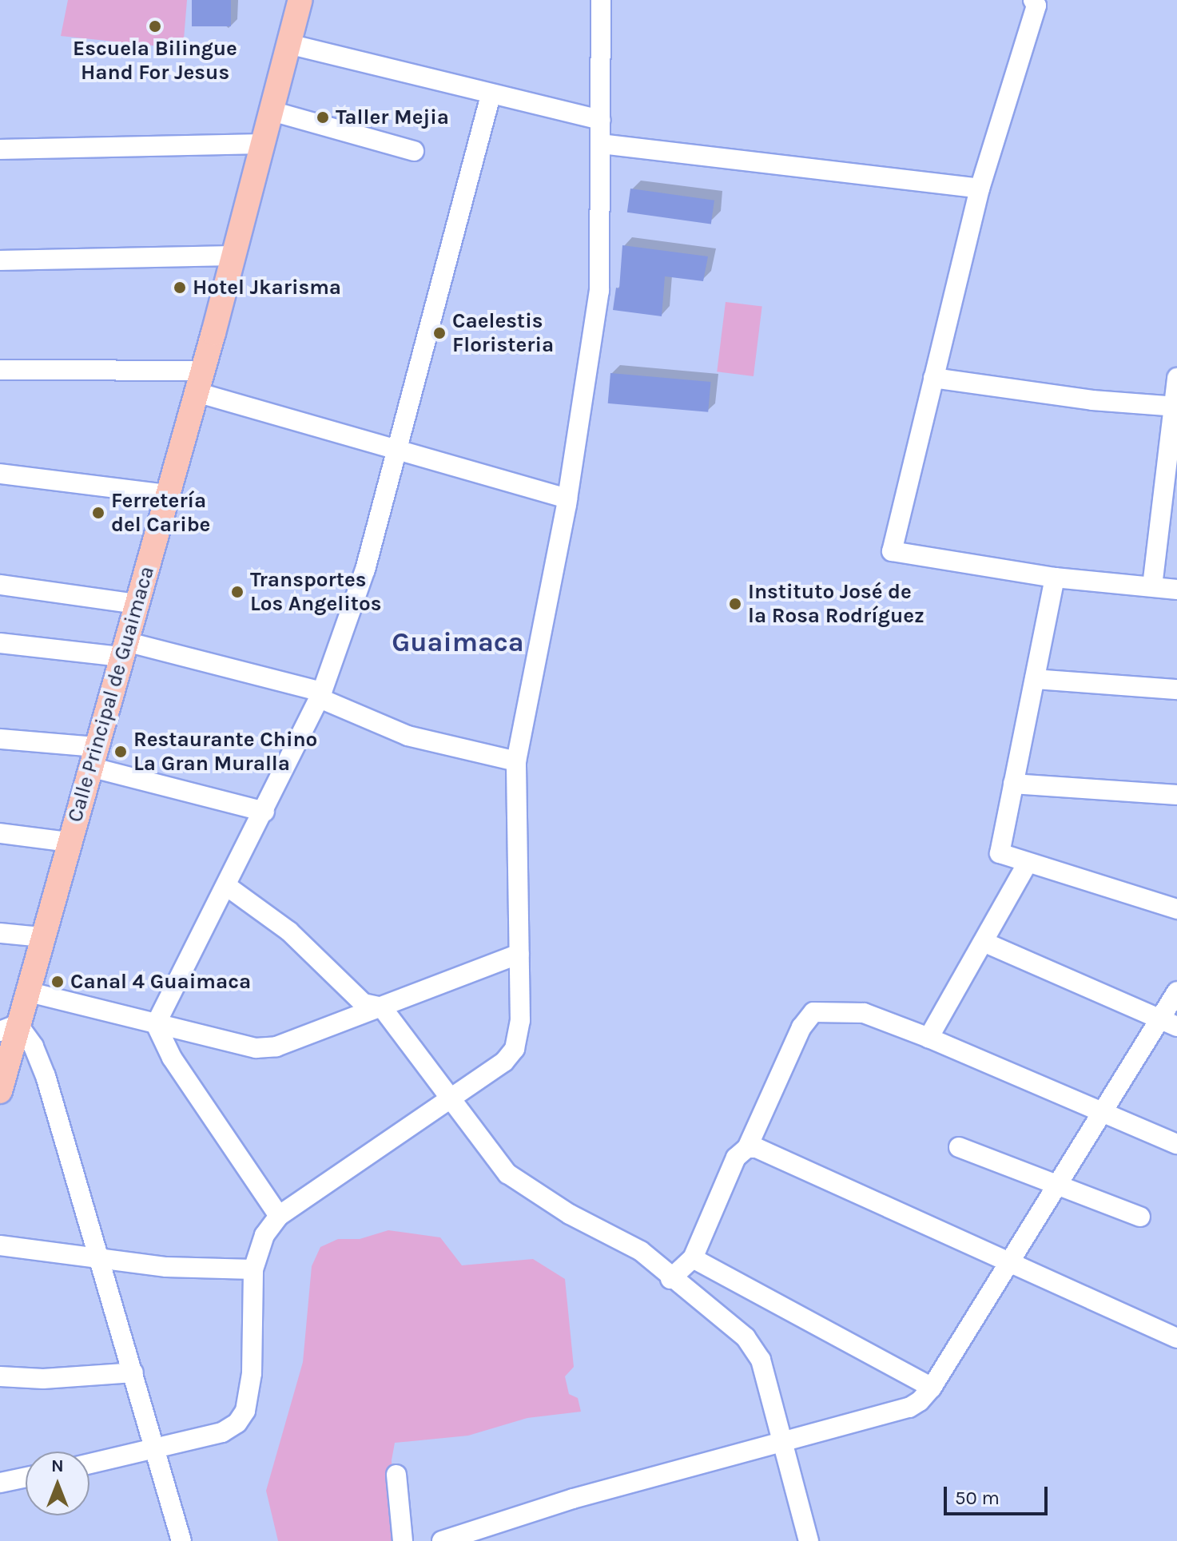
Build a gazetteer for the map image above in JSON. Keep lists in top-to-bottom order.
{
  "streets": {
    "main road": ["Calle Principal de Guaimaca"]
  },
  "districts": ["Guaimaca"],
  "places": [
    "Escuela Bilingue Hand For Jesus",
    "Taller Mejia",
    "Hotel Jkarisma",
    "Caelestis Floristeria",
    "Ferretería del Caribe",
    "Transportes Los Angelitos",
    "Instituto José de la Rosa Rodríguez",
    "Restaurante Chino La Gran Muralla",
    "Canal 4 Guaimaca"
  ],
  "scale_bar": "50 m",
  "north": "top"
}
